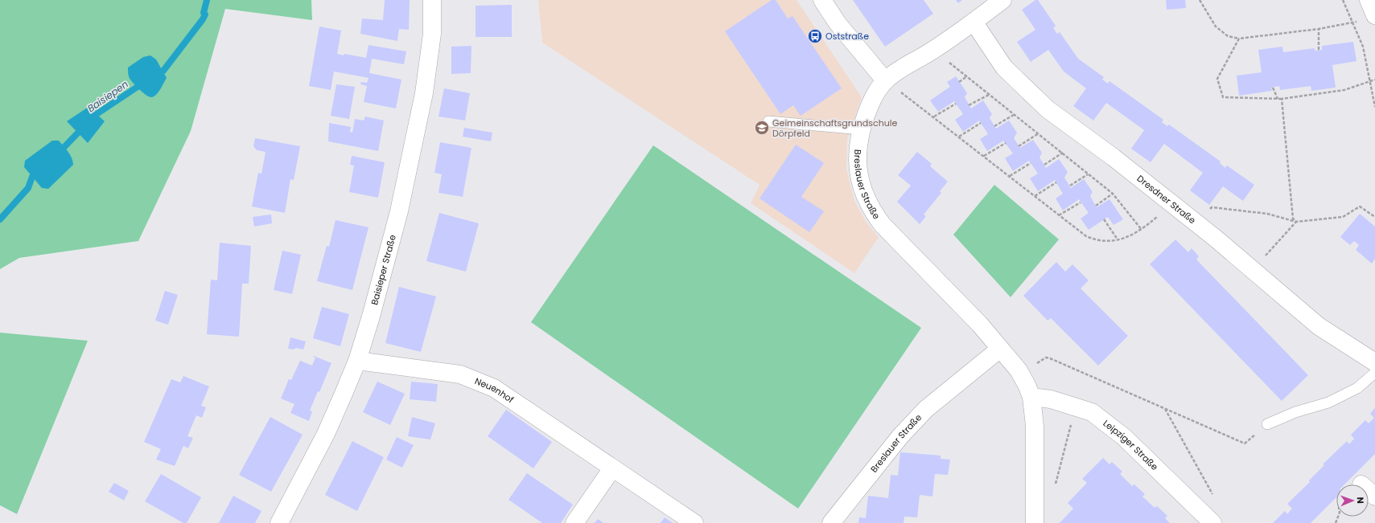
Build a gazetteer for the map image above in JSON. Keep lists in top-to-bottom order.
{
  "streets": {
    "street": [
      "Breslauer Straße",
      "Dresdner Straße",
      "Baisieper Straße",
      "Neuenhof",
      "Leipziger Straße"
    ]
  },
  "crossings": [
    ["Breslauer Straße", "Dresdner Straße"],
    ["Breslauer Straße", "Leipziger Straße"],
    ["Baisieper Straße", "Neuenhof"]
  ],
  "water": ["Baisiepen"],
  "places": {
    "bus stop": ["Oststraße"],
    "school or university": ["Geimeinschaftsgrundschule Dörpfeld"]
  },
  "north": "right"
}
